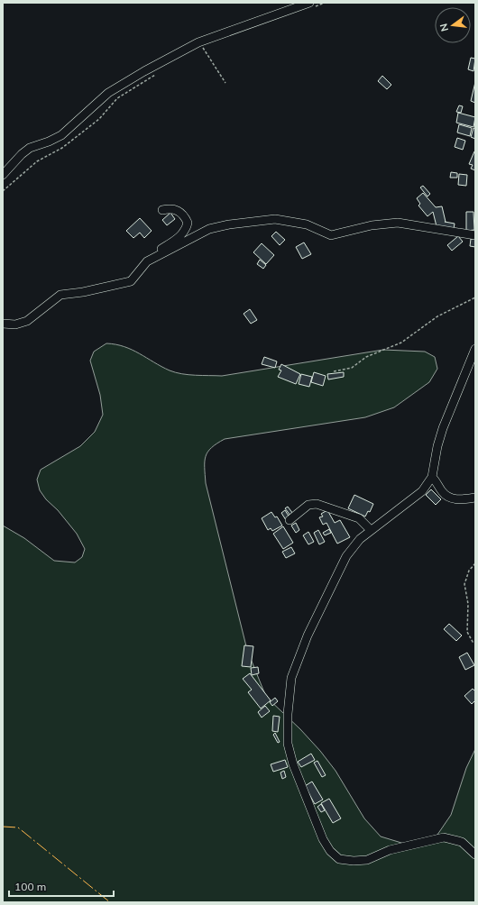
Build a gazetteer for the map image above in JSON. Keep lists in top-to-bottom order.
{
  "scale_bar": "100 m",
  "north": "left"
}
